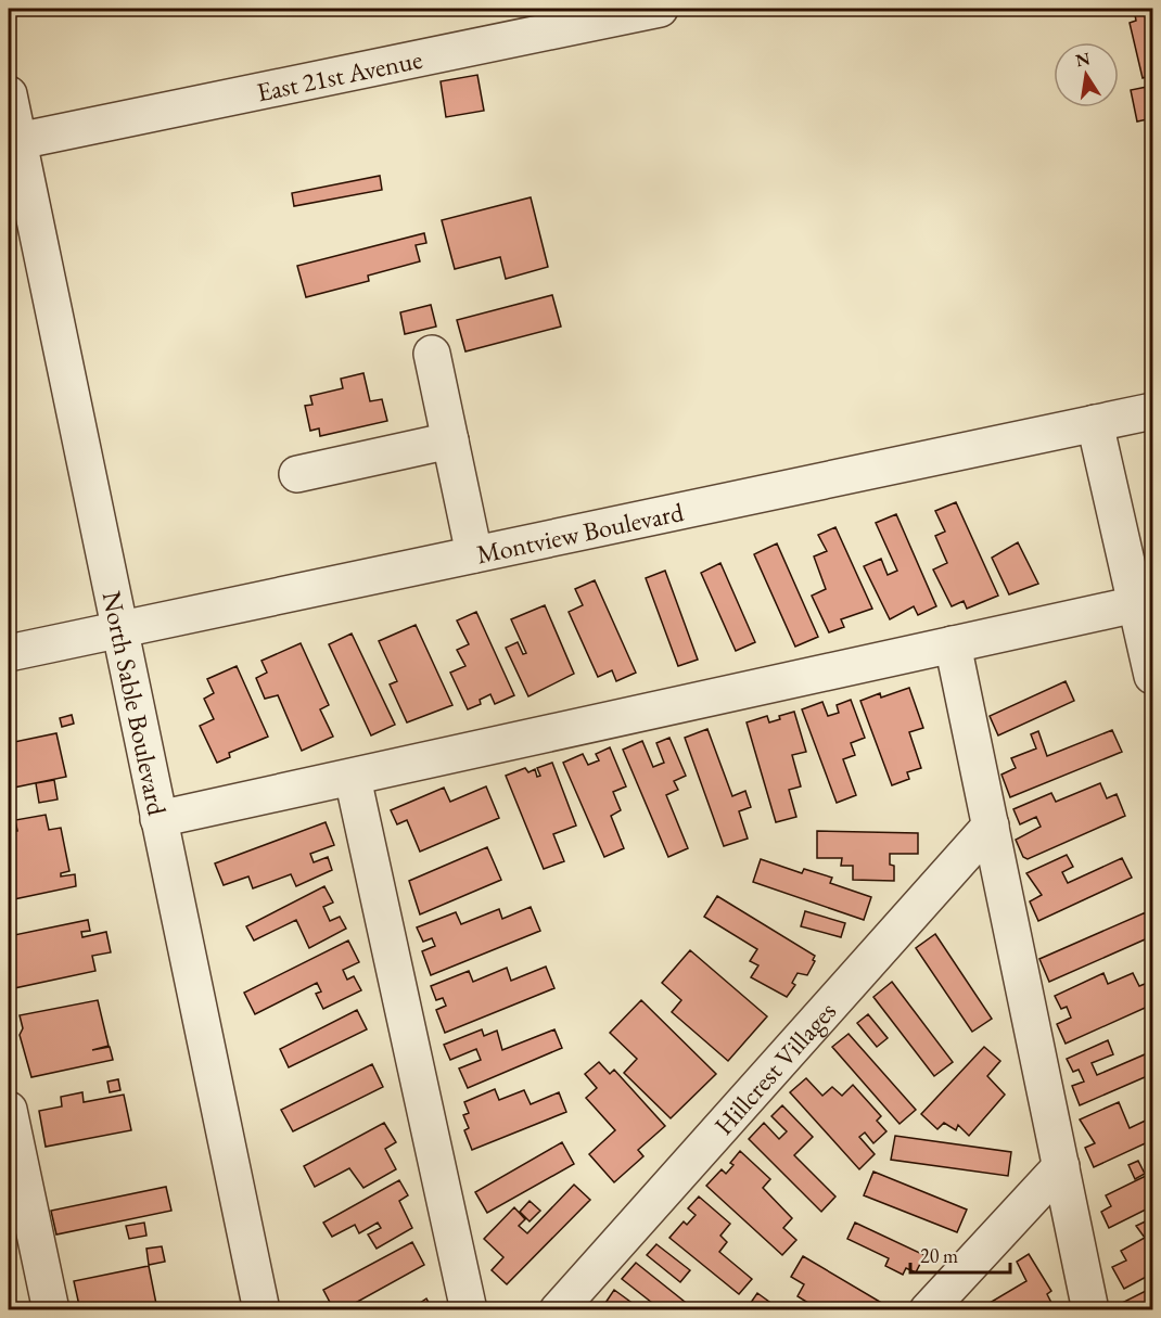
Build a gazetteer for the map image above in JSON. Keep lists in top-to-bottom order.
{
  "streets": {
    "street": [
      "East 21st Avenue",
      "Montview Boulevard",
      "North Sable Boulevard",
      "Hillcrest Villages"
    ]
  },
  "crossings": [
    ["East 21st Avenue", "North Sable Boulevard"],
    ["Montview Boulevard", "North Sable Boulevard"]
  ],
  "scale_bar": "20 m",
  "north": "top"
}
